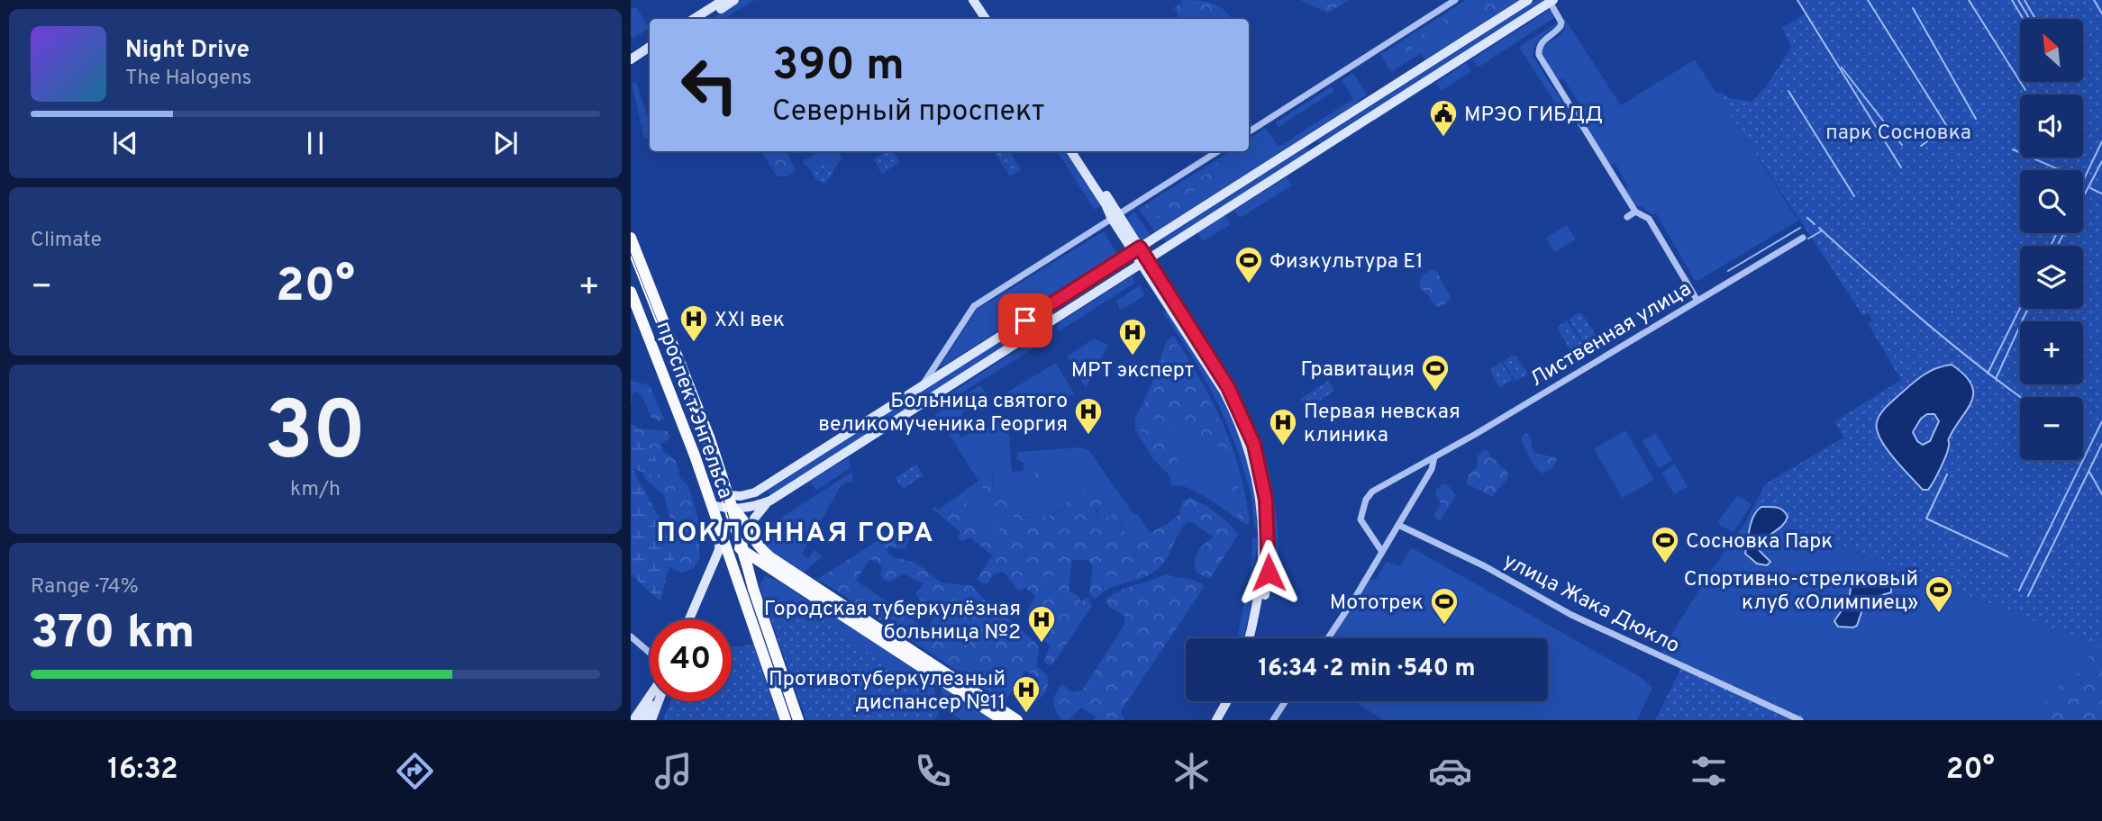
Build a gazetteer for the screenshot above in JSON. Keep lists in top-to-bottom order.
{
  "streets": {
    "main road": ["проспект Энгельса"],
    "street": ["Лиственная улица", "улица Жака Дюкло"]
  },
  "districts": ["ПОКЛОННАЯ ГОРА"],
  "parks": ["парк Сосновка"],
  "places": {
    "public building": ["МРЭО ГИБДД"],
    "sports": [
      "Физкультура Е1",
      "Гравитация",
      "Сосновка Парк",
      "Спортивно-стрелковый клуб «Олимпиец»",
      "Мототрек"
    ],
    "hospital": [
      "XXI век",
      "МРТ эксперт",
      "Больница святого великомученика Георгия",
      "Первая невская клиника",
      "Городская туберкулёзная больница №2",
      "Противотуберкулезный диспансер №11"
    ]
  },
  "north": "top left",
  "page": {
    "map_buttons": ["+", "−"],
    "turn": ["390 m", "Северный проспект"],
    "song": ["Night Drive", "The Halogens"],
    "tile": [
      "Climate",
      ["30", "km/h"],
      ["Range · 74%", "370 km"]
    ],
    "heat": ["−", "20°", "+"],
    "limit": "40",
    "trip": "16:34 · 2 min · 540 m",
    "tabs": ["16:32", "20°"]
  }
}
